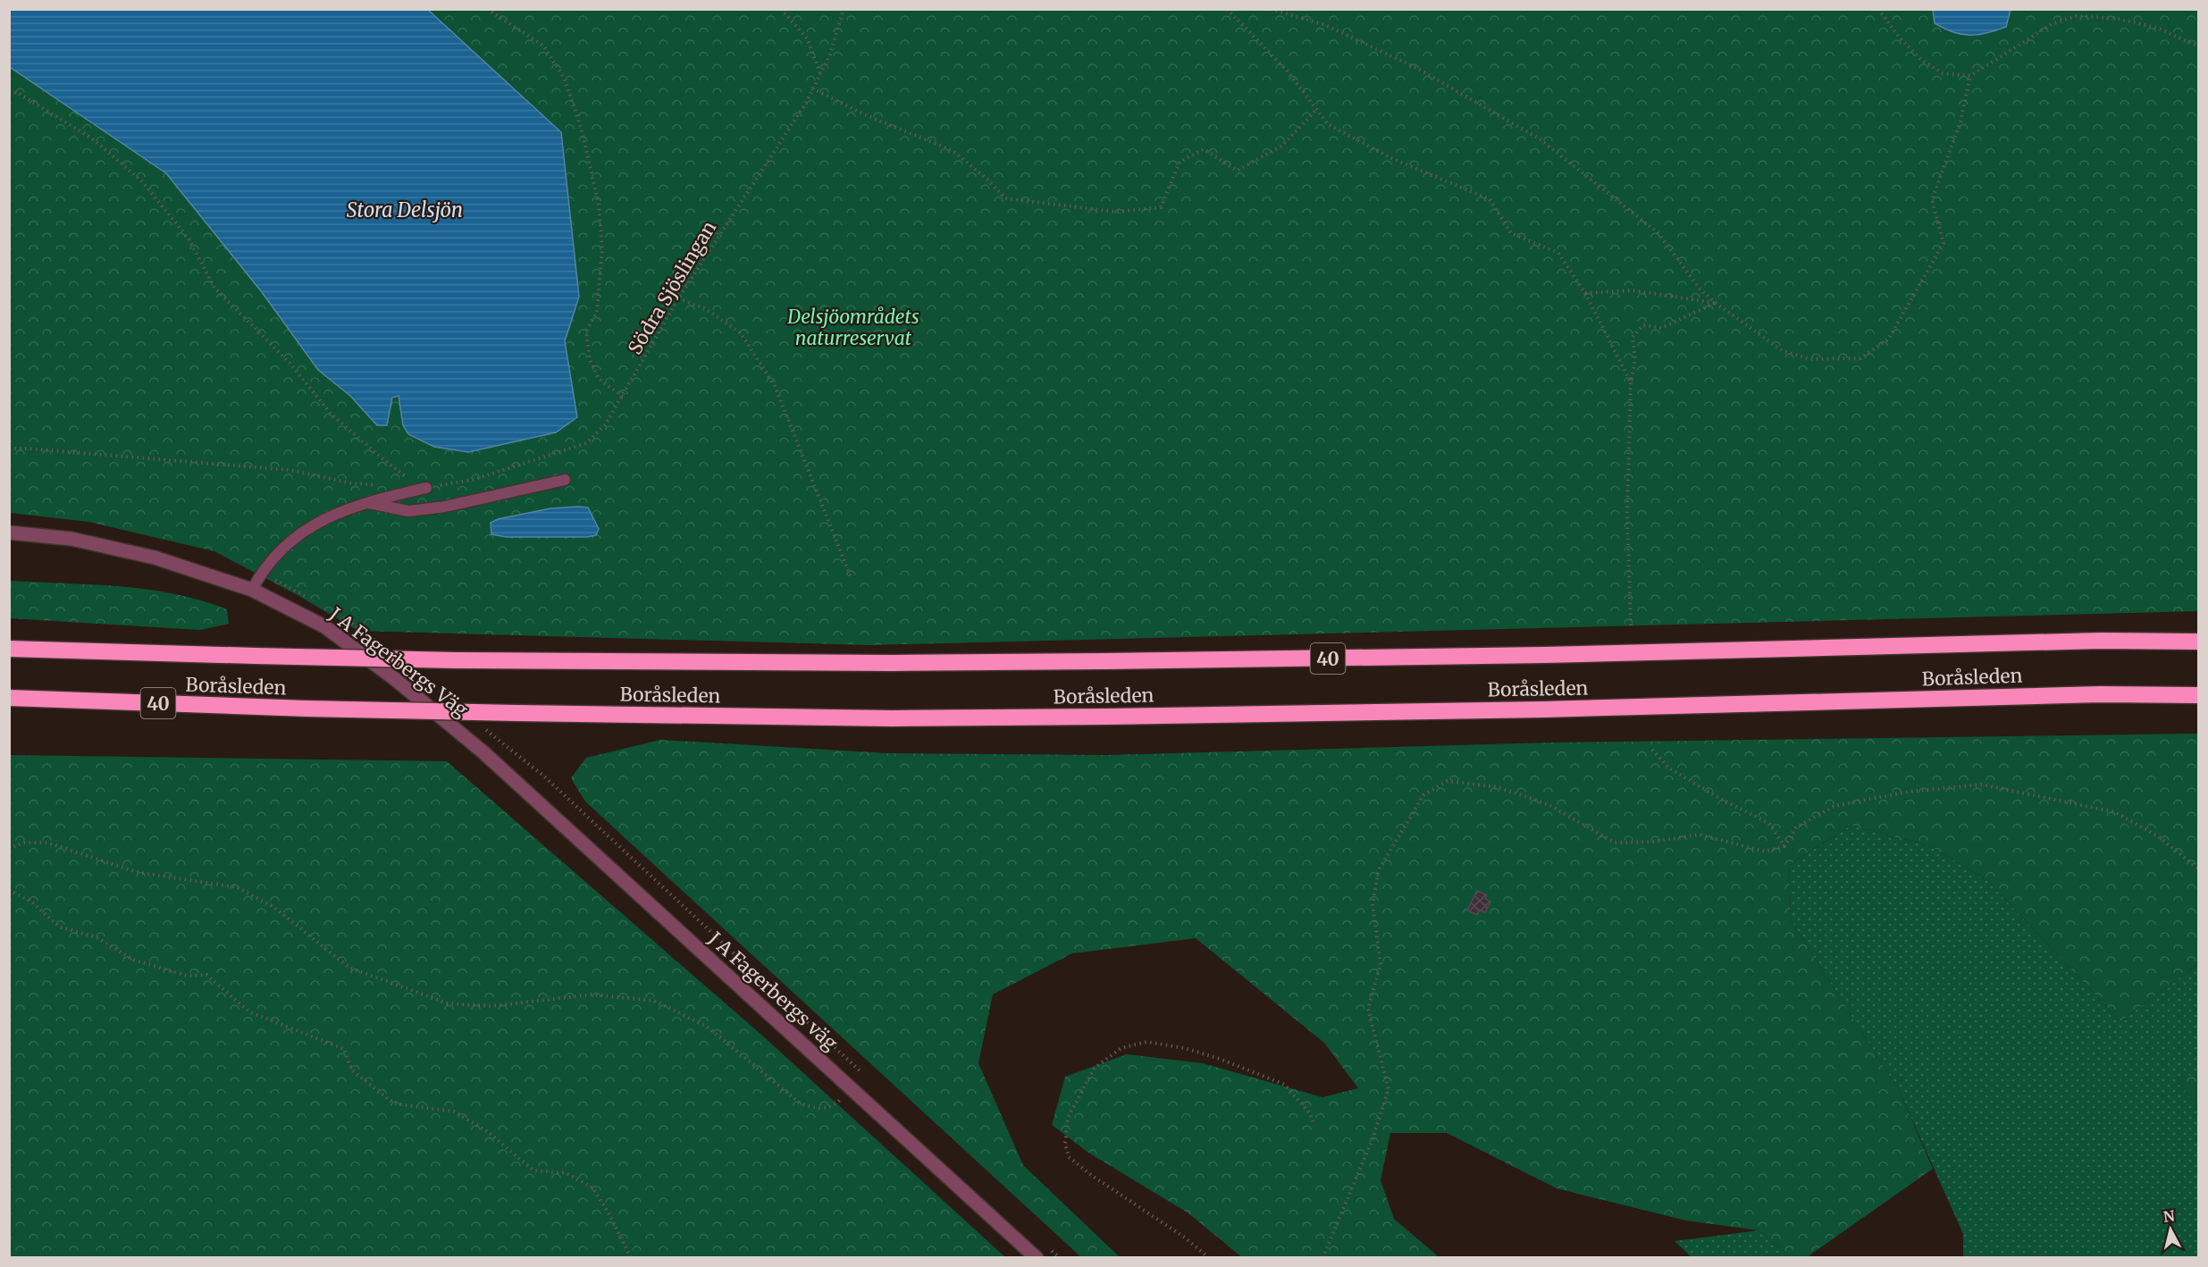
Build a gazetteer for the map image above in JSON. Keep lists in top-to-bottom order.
{
  "streets": {
    "highway": ["40", "Boråsleden"],
    "street": ["J A Fagerbergs Väg", "J A Fagerbergs väg"],
    "path": ["Södra Sjöslingan"]
  },
  "crossings": [
    ["J A Fagerbergs Väg", "J A Fagerbergs väg"]
  ],
  "water": ["Stora Delsjön"],
  "parks": ["Delsjöområdets naturreservat"],
  "north": "top"
}
